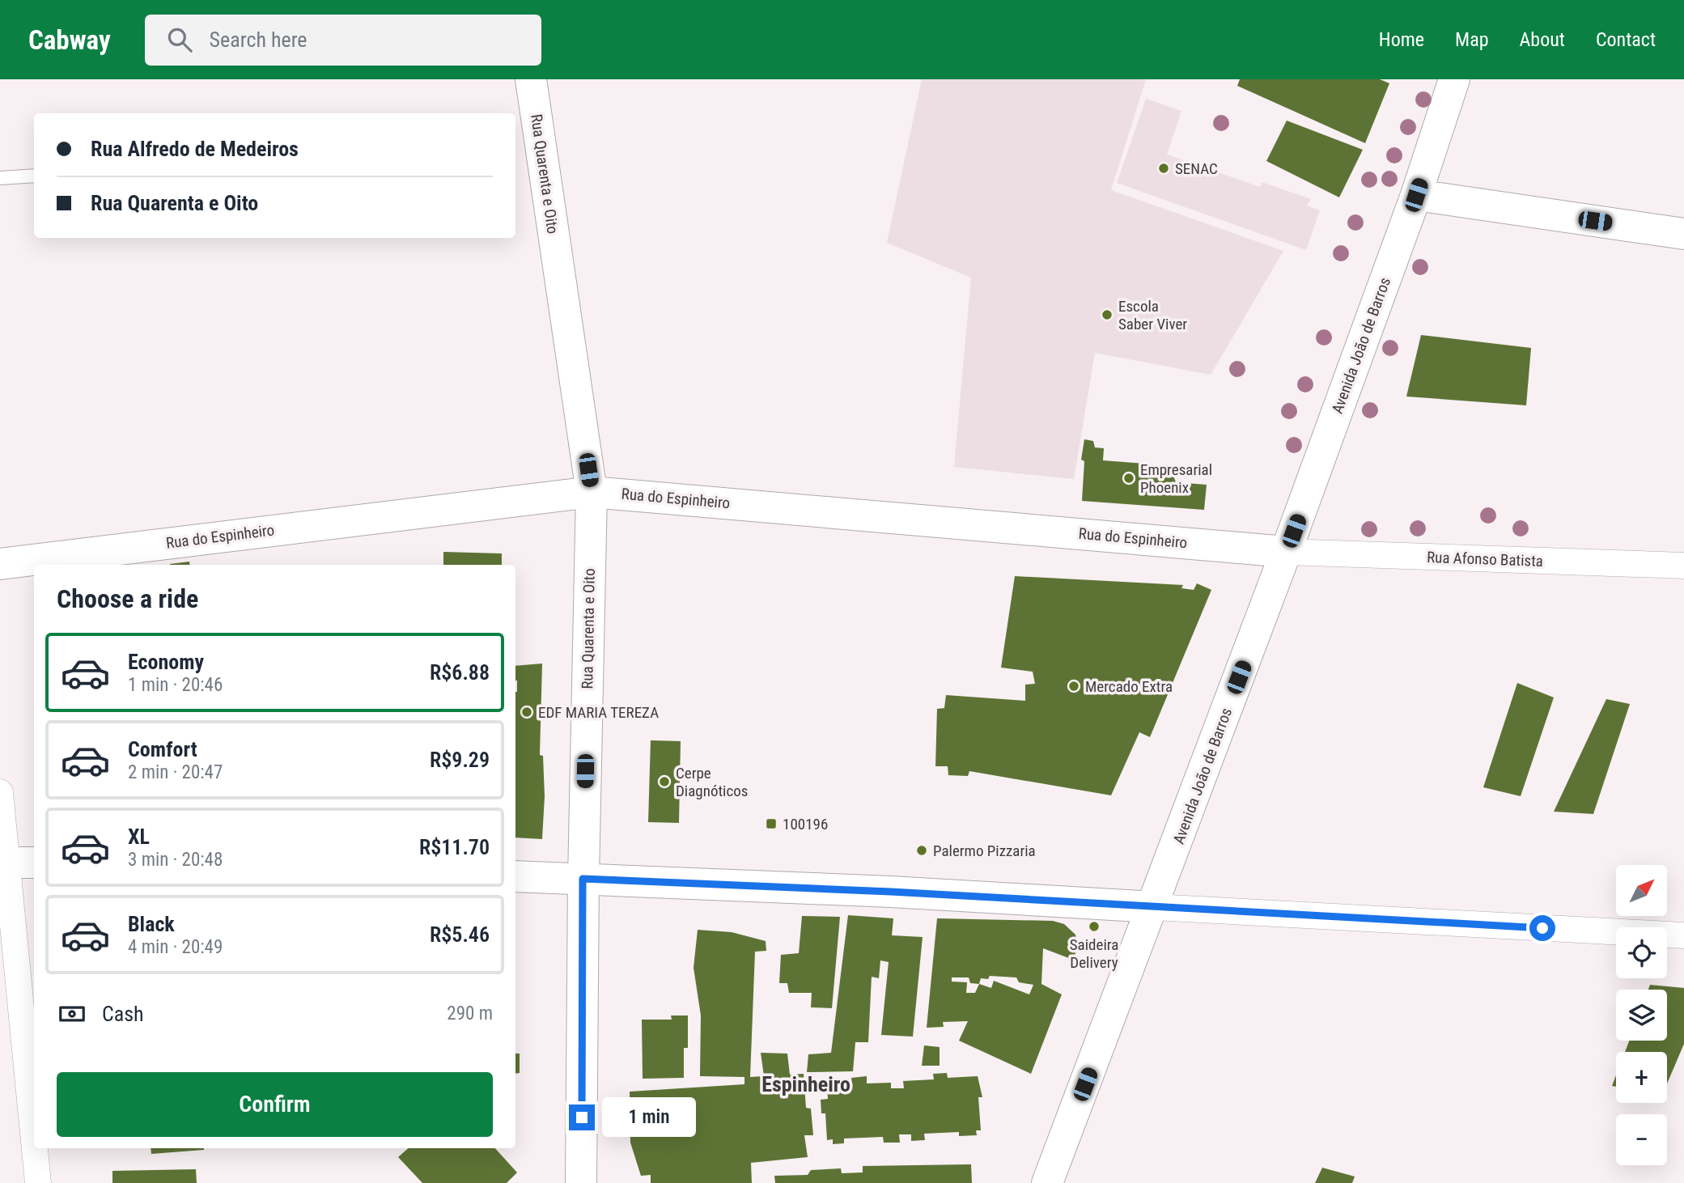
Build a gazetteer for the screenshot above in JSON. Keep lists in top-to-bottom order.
{
  "streets": {
    "main road": ["Rua Quarenta e Oito", "Avenida João de Barros", "Rua do Espinheiro"],
    "street": ["Rua Afonso Batista"]
  },
  "crossings": [
    ["Rua Quarenta e Oito", "Rua do Espinheiro"],
    ["Avenida João de Barros", "Rua do Espinheiro"],
    ["Avenida João de Barros", "Rua Afonso Batista"],
    ["Rua do Espinheiro", "Rua Afonso Batista"]
  ],
  "districts": ["Espinheiro"],
  "places": {
    "other": [
      "SENAC",
      "Escola Saber Viver",
      "Empresarial Phoenix",
      "Mercado Extra",
      "EDF MARIA TEREZA",
      "Cerpe Diagnóticos",
      "Palermo Pizzaria",
      "Saideira Delivery"
    ],
    "transit": ["100196"]
  },
  "north": "top right",
  "page": {
    "header": "Cabway",
    "search": "Search here",
    "nav": [
      "Home",
      "Map",
      "About",
      "Contact"
    ],
    "banner": ["Rua Alfredo de Medeiros", "Rua Quarenta e Oito"],
    "heading": "Choose a ride",
    "list": [
      {
        "name": "Economy",
        "note": "1 min · 20:46",
        "value": "R$6.88"
      },
      {
        "name": "Comfort",
        "note": "2 min · 20:47",
        "value": "R$9.29"
      },
      {
        "name": "XL",
        "note": "3 min · 20:48",
        "value": "R$11.70"
      },
      {
        "name": "Black",
        "note": "4 min · 20:49",
        "value": "R$5.46"
      }
    ],
    "map_buttons": ["+", "−"],
    "pay": ["Cash", "290 m"],
    "buttons": "Confirm",
    "bubble": "1 min"
  }
}
